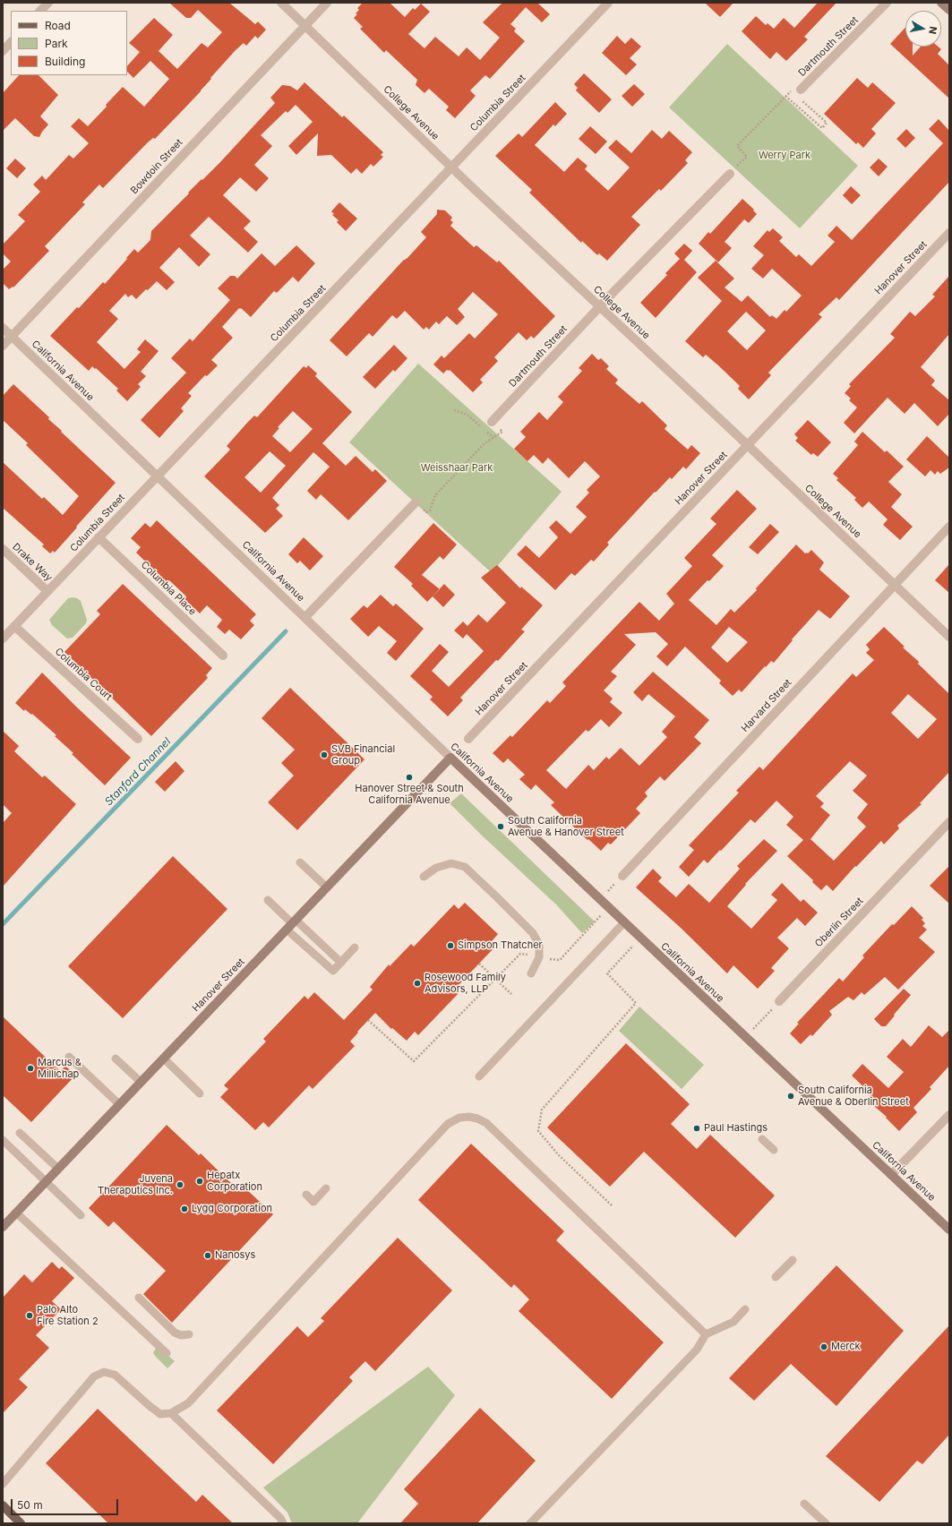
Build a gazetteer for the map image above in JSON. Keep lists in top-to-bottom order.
{
  "streets": {
    "street": [
      "Dartmouth Street",
      "Columbia Street",
      "College Avenue",
      "Bowdoin Street",
      "Hanover Street",
      "California Avenue",
      "Drake Way",
      "Columbia Place",
      "Columbia Court",
      "Harvard Street",
      "Oberlin Street"
    ]
  },
  "crossings": [
    ["Dartmouth Street", "College Avenue"],
    ["Columbia Street", "College Avenue"],
    ["Columbia Street", "California Avenue"],
    ["Columbia Street", "Drake Way"],
    ["Columbia Street", "Columbia Place"],
    ["Columbia Street", "Columbia Court"],
    ["College Avenue", "Bowdoin Street"],
    ["College Avenue", "Hanover Street"],
    ["College Avenue", "Harvard Street"],
    ["Bowdoin Street", "California Avenue"],
    ["Hanover Street", "California Avenue"]
  ],
  "water": ["Stanford Channel"],
  "parks": ["Werry Park", "Weisshaar Park"],
  "places": [
    "SVB Financial Group",
    "Hanover Street & South California Avenue",
    "South California Avenue & Hanover Street",
    "Simpson Thatcher",
    "Rosewood Family Advisors, LLP",
    "Marcus & Millichap",
    "South California Avenue & Oberlin Street",
    "Paul Hastings",
    "Hepatx Corporation",
    "Juvena Theraputics Inc.",
    "Lygg Corporation",
    "Nanosys",
    "Palo Alto Fire Station 2",
    "Merck"
  ],
  "legend": ["Road", "Park", "Building"],
  "scale_bar": "50 m",
  "north": "right"
}
